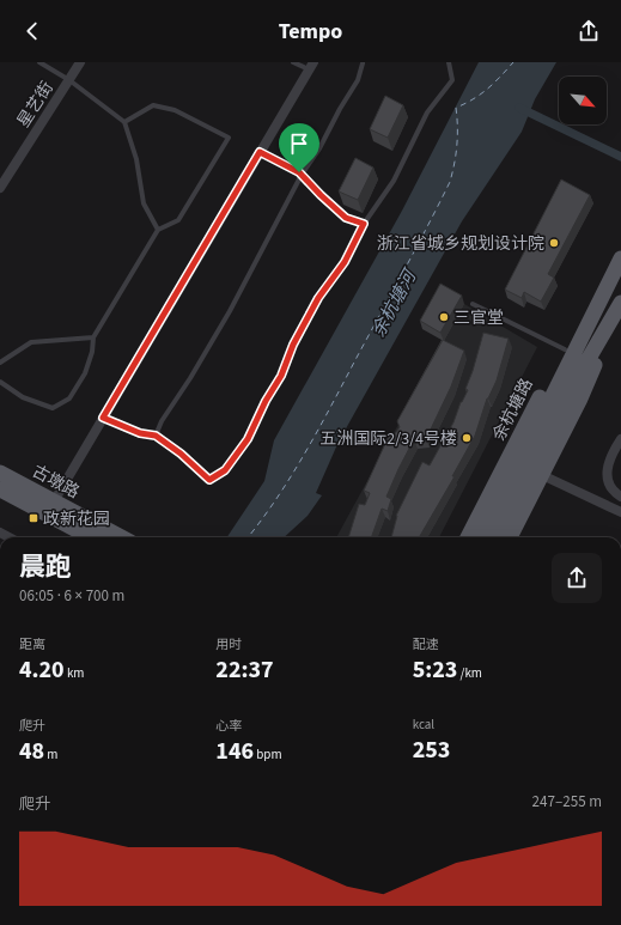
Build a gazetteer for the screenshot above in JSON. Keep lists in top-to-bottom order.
{
  "streets": {
    "main road": ["余杭塘路", "古墩路"],
    "street": ["星艺街"]
  },
  "water": ["余杭塘河"],
  "places": {
    "other": ["浙江省城乡规划设计院", "三官堂", "五洲国际2/3/4号楼"],
    "transit": ["政新花园"]
  },
  "north": "bottom right",
  "page": {
    "header": "Tempo",
    "heading": ["晨跑", "06:05 · 6 × 700 m"],
    "stats": [
      ["距离", "4.20 km"],
      ["用时", "22:37"],
      ["配速", "5:23 /km"],
      ["爬升", "48 m"],
      ["心率", "146 bpm"],
      ["kcal", "253"]
    ],
    "chart": ["爬升", "247–255 m"]
  }
}
